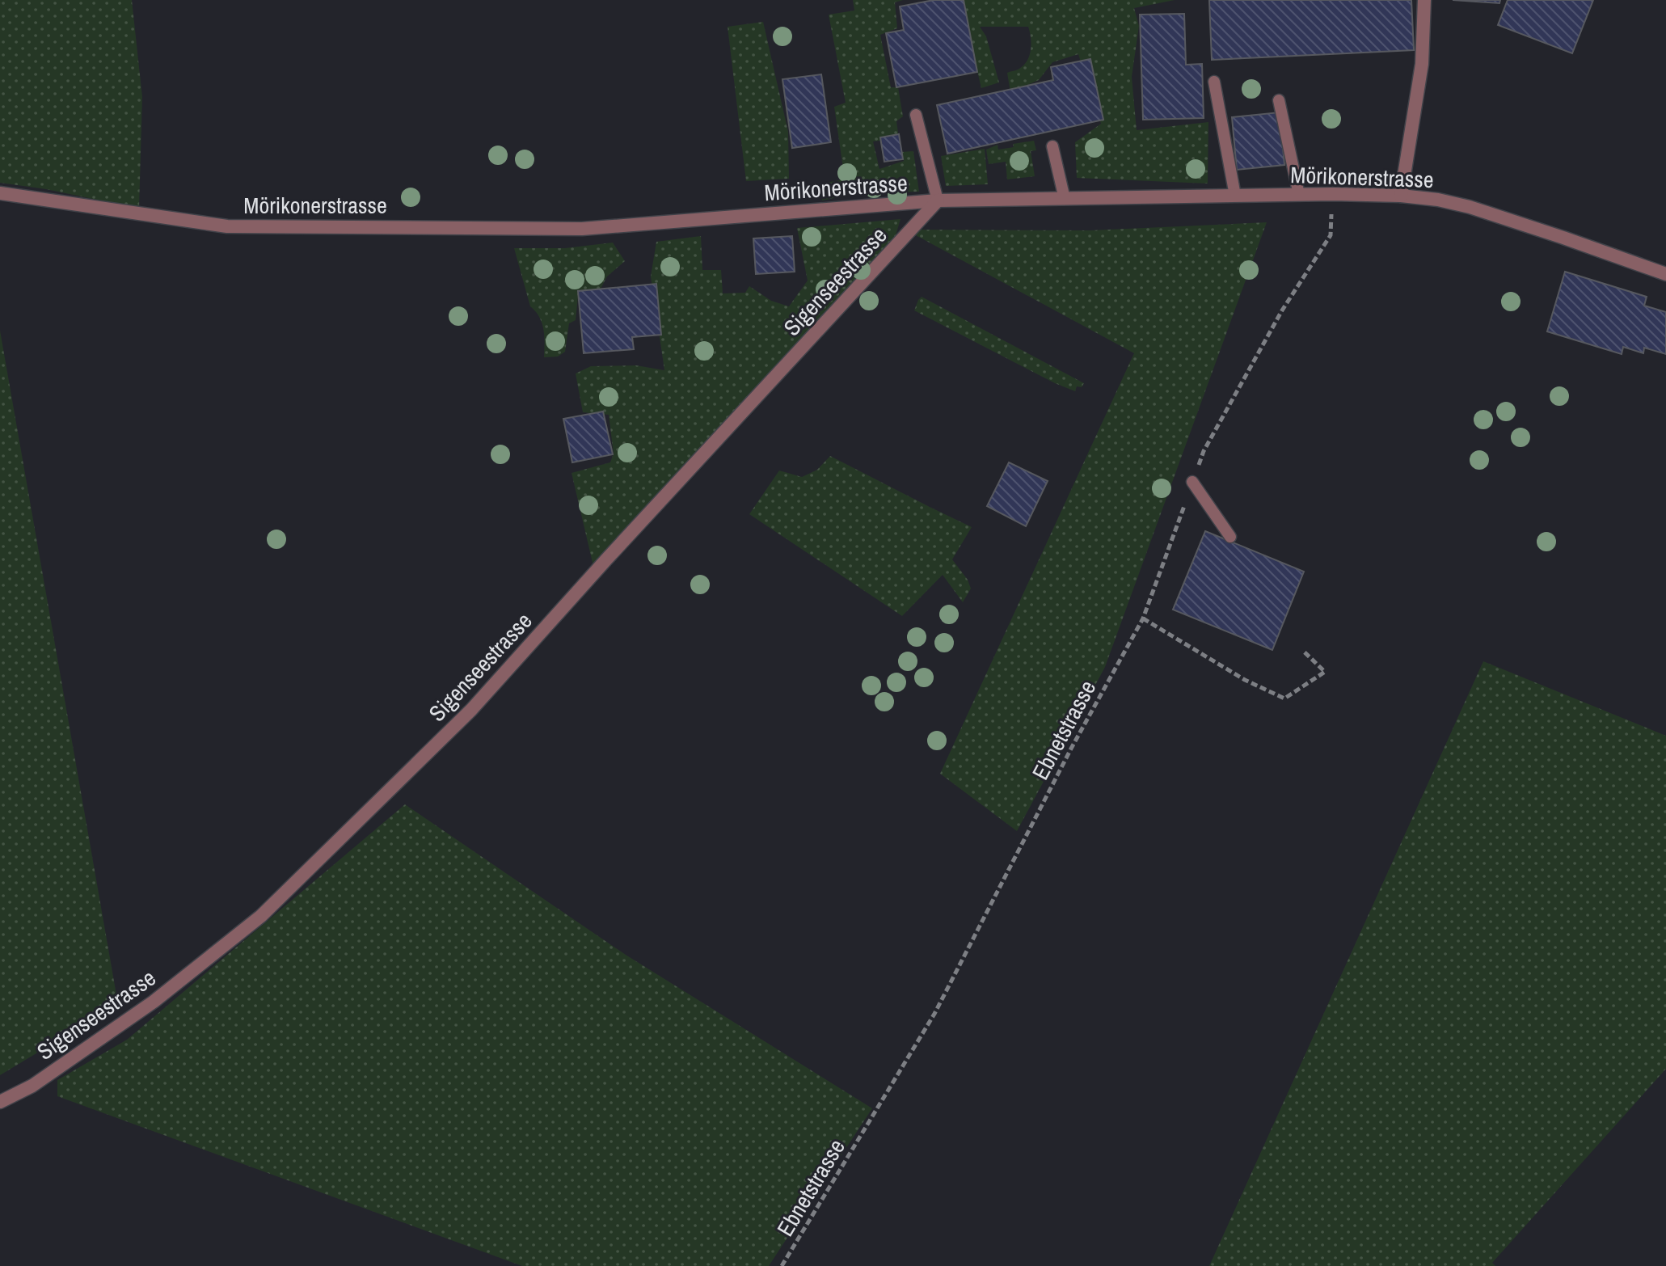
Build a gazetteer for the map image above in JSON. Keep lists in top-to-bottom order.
{
  "streets": {
    "street": ["Mörikonerstrasse", "Sigenseestrasse"],
    "path": ["Ebnetstrasse"]
  },
  "crossings": [
    ["Mörikonerstrasse", "Sigenseestrasse"],
    ["Mörikonerstrasse", "Ebnetstrasse"]
  ]
}
